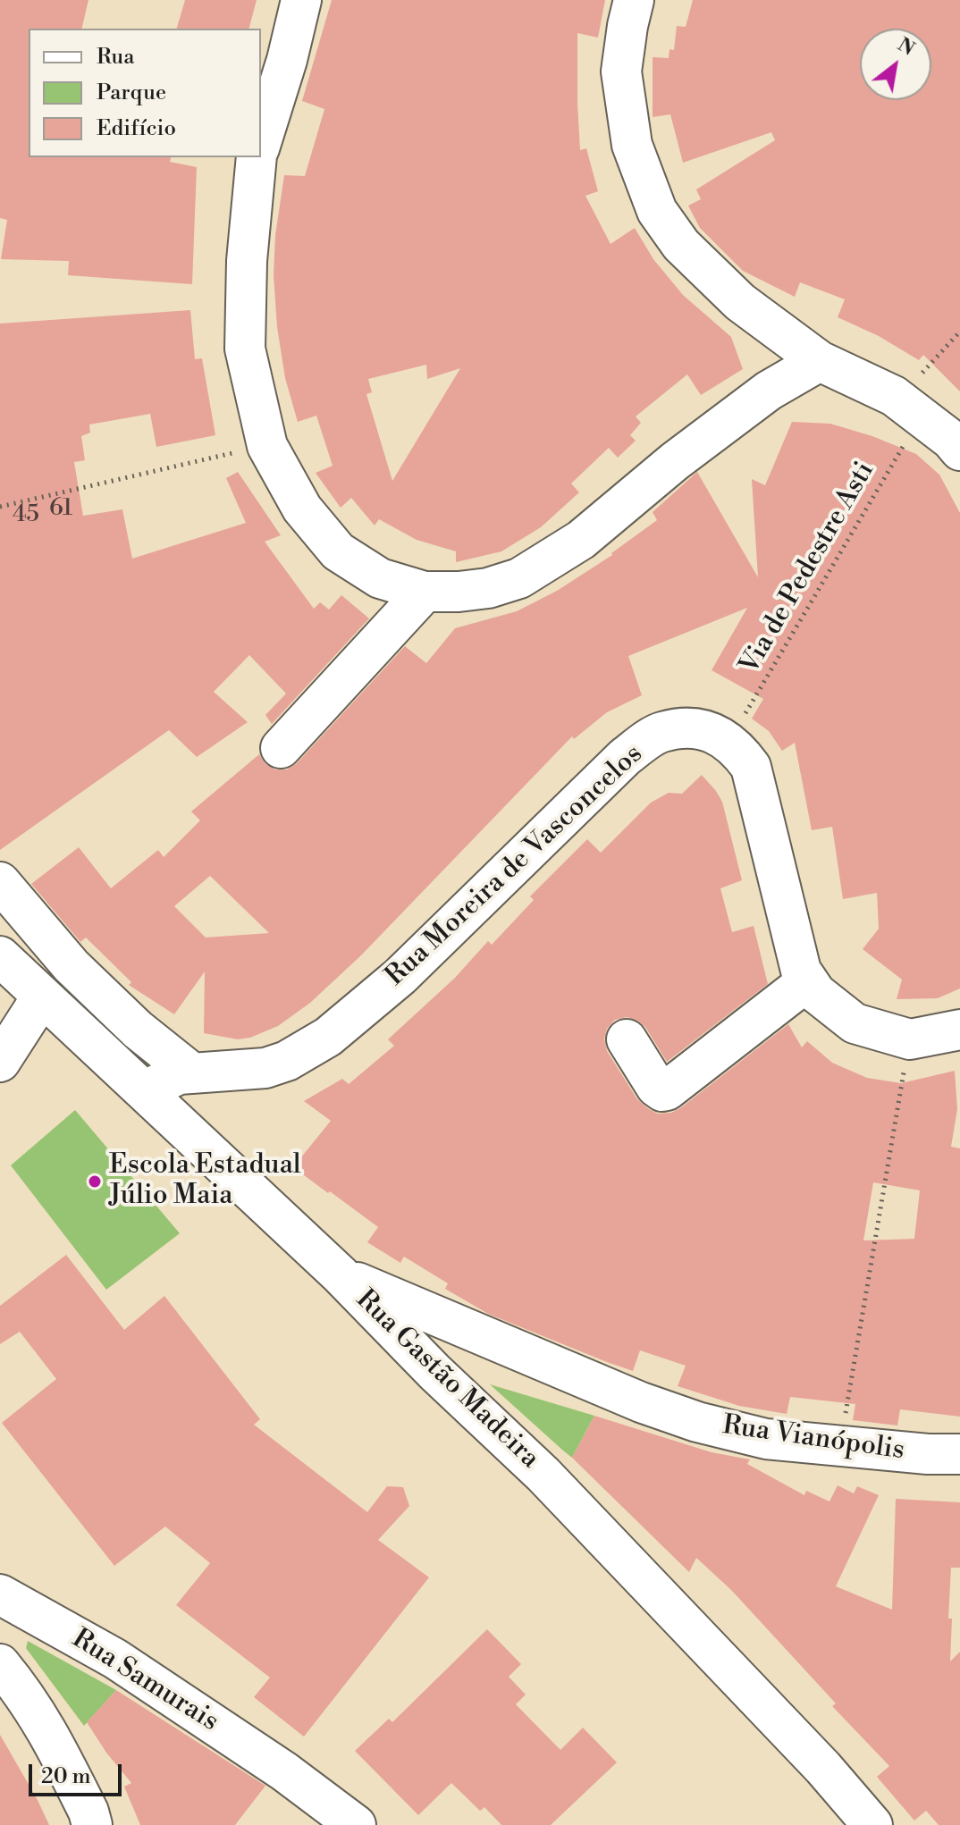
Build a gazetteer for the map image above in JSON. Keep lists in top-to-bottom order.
{
  "streets": {
    "street": [
      "Rua Moreira de Vasconcelos",
      "Rua Gastão Madeira",
      "Rua Vianópolis",
      "Rua Samurais"
    ],
    "path": ["Via de Pedestre Asti"]
  },
  "crossings": [
    ["Via de Pedestre Asti", "Rua Moreira de Vasconcelos"],
    ["Rua Moreira de Vasconcelos", "Rua Gastão Madeira"],
    ["Rua Gastão Madeira", "Rua Vianópolis"]
  ],
  "places": ["Escola Estadual Júlio Maia"],
  "house_numbers": ["61", "45"],
  "legend": ["Rua", "Parque", "Edifício"],
  "scale_bar": "20 m",
  "north": "top right"
}
